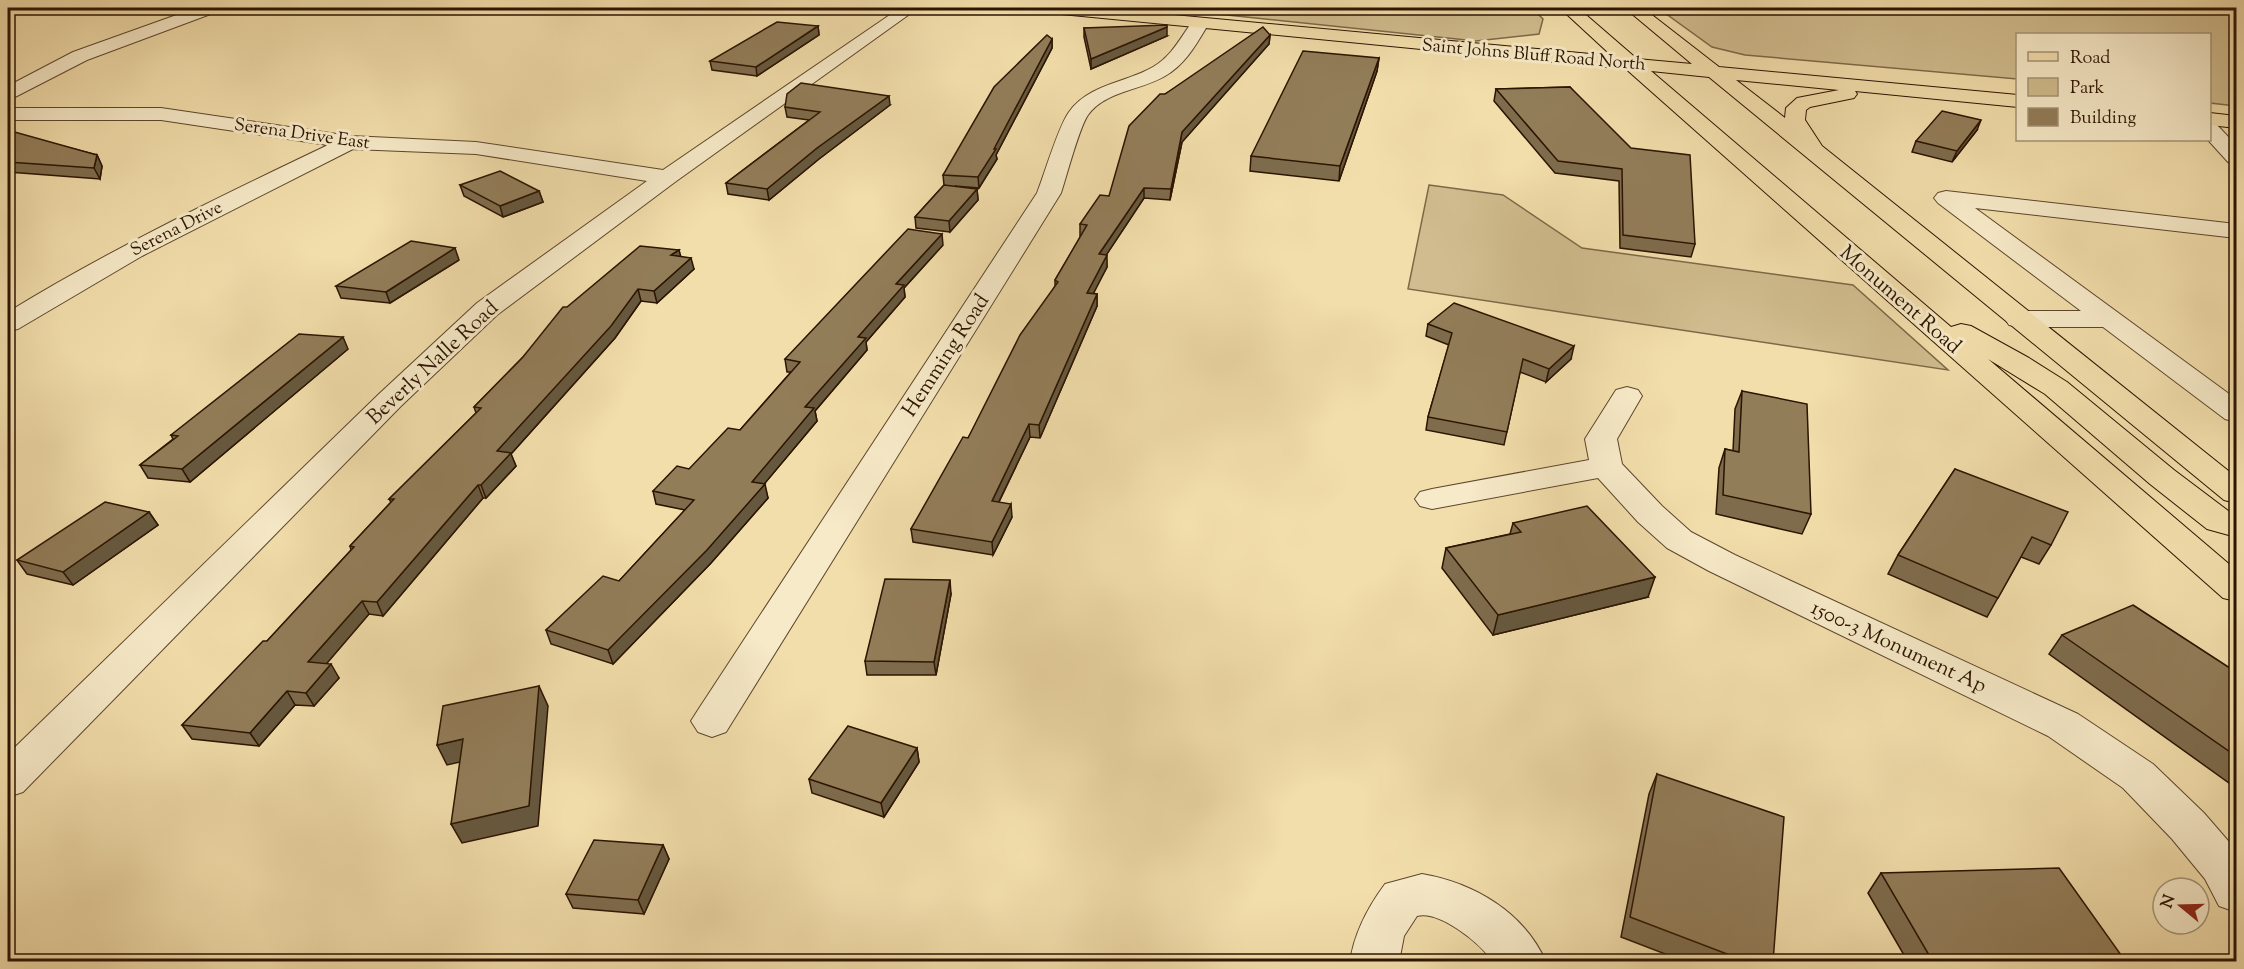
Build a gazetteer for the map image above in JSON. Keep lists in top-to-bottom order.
{
  "streets": {
    "main road": ["Saint Johns Bluff Road North", "Monument Road"],
    "street": [
      "Serena Drive East",
      "Serena Drive",
      "Hemming Road",
      "Beverly Nalle Road",
      "1500-3 Monument Ap"
    ]
  },
  "crossings": [
    ["Saint Johns Bluff Road North", "Monument Road"],
    ["Saint Johns Bluff Road North", "Hemming Road"],
    ["Serena Drive East", "Serena Drive"],
    ["Serena Drive East", "Beverly Nalle Road"]
  ],
  "legend": ["Road", "Park", "Building"],
  "north": "left"
}
